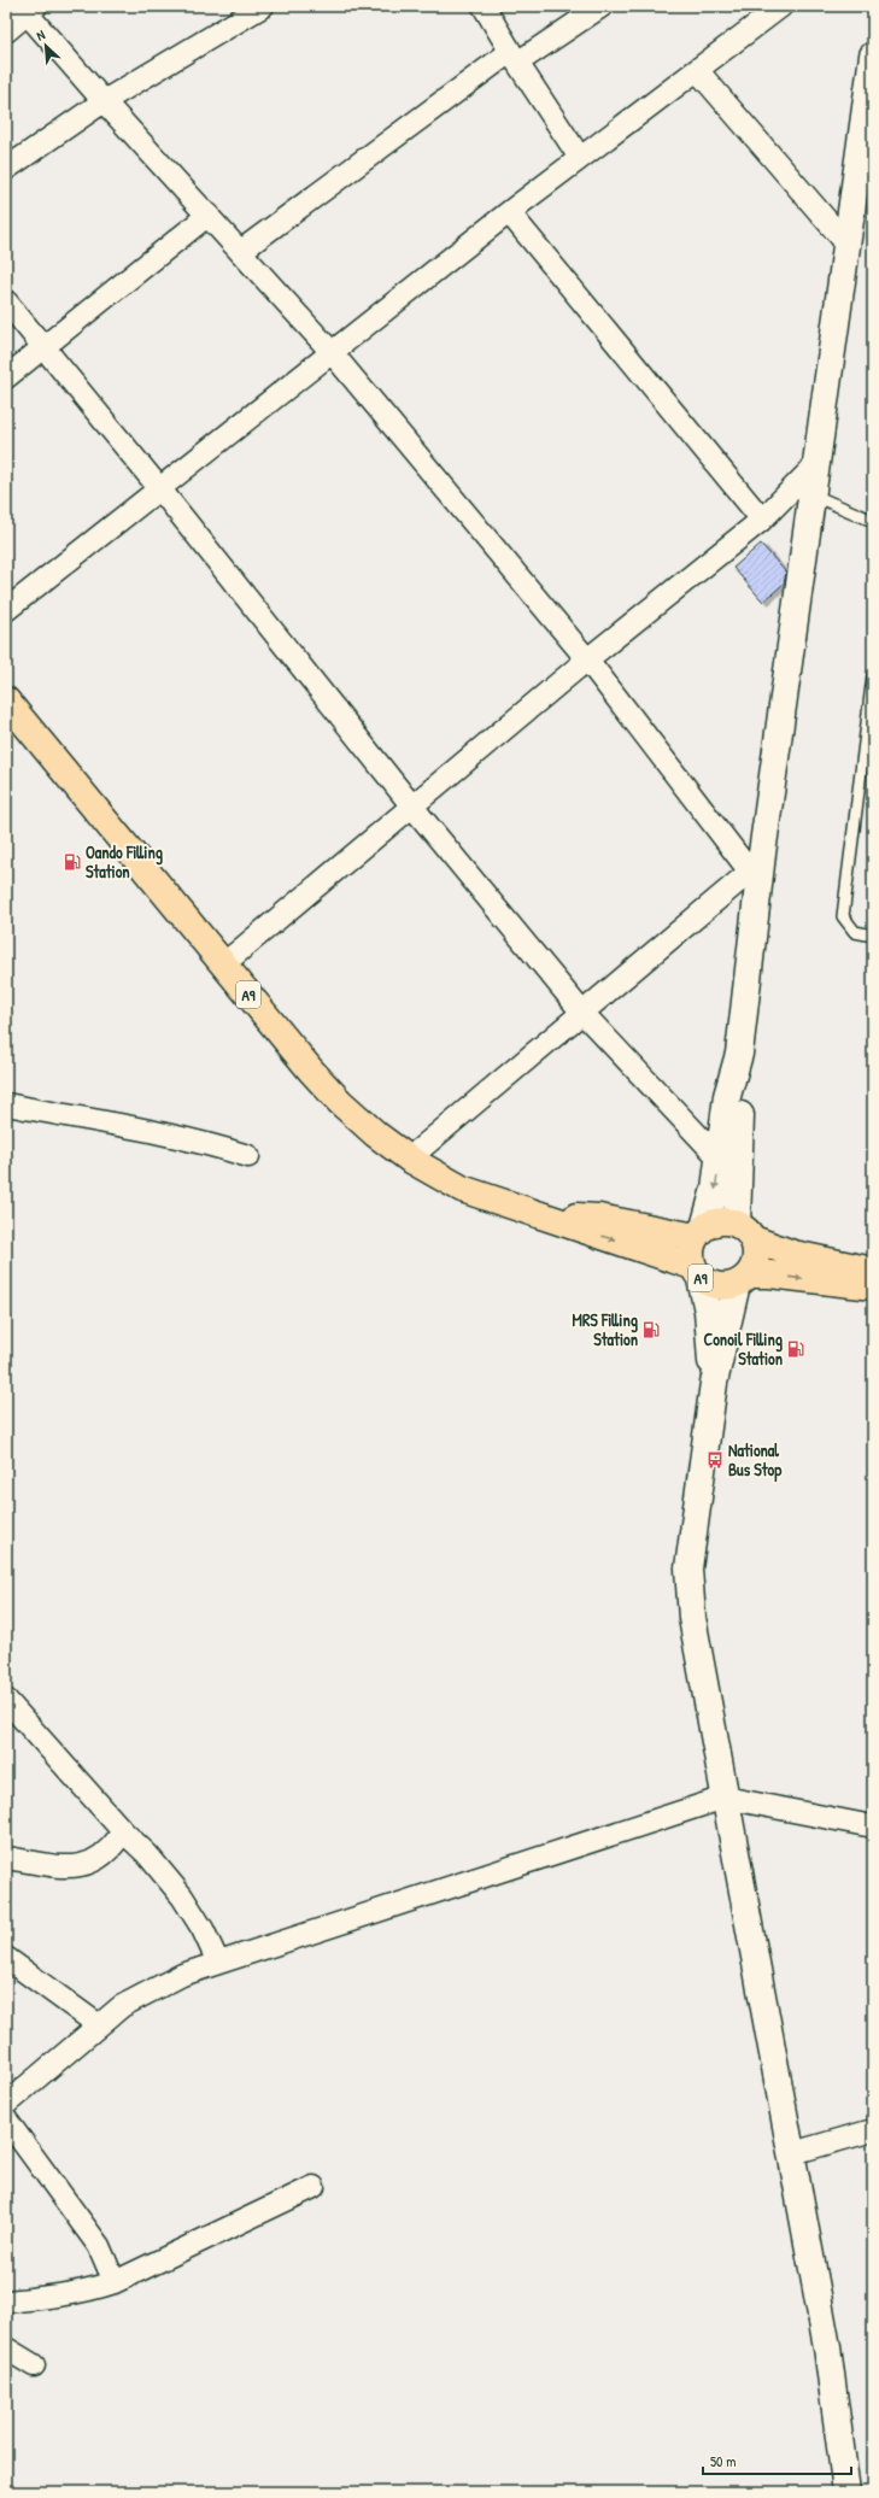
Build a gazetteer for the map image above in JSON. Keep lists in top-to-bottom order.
{
  "streets": {
    "highway": ["A9"]
  },
  "places": {
    "fuel station": ["Oando Filling Station", "MRS Filling Station", "Conoil Filling Station"],
    "bus stop": ["National Bus Stop"]
  },
  "scale_bar": "50 m",
  "north": "top left"
}
